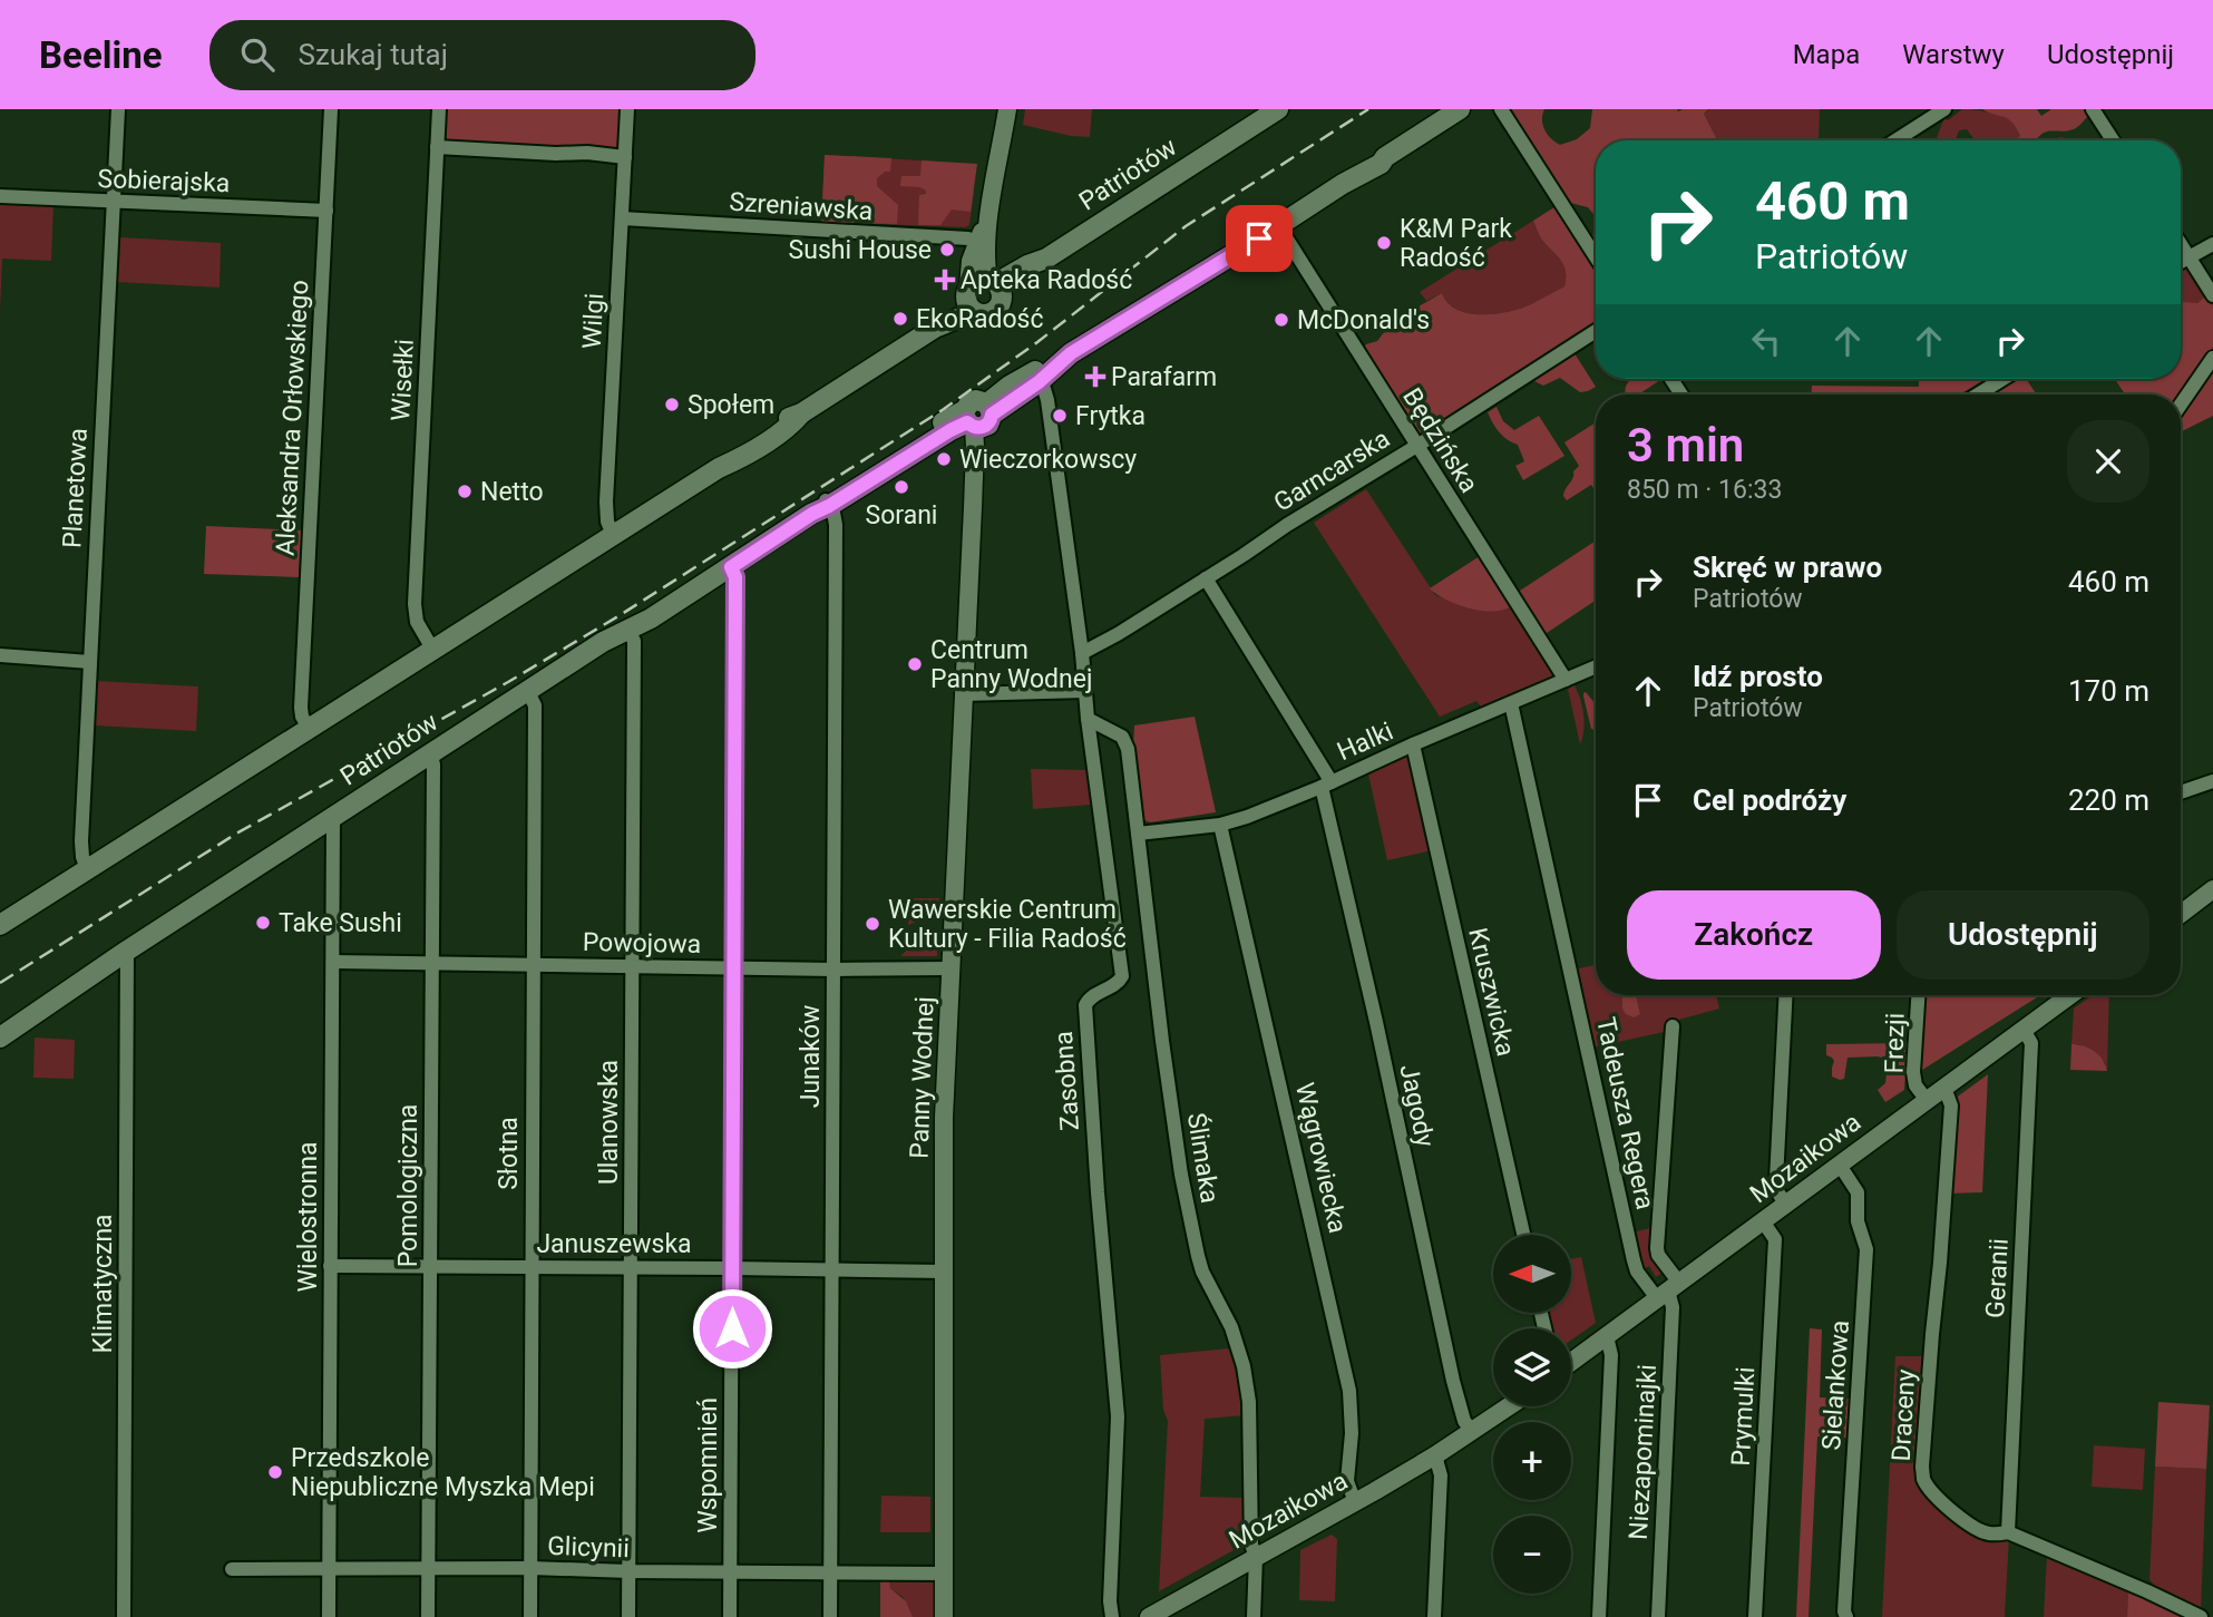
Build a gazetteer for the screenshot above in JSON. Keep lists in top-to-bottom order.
{
  "streets": {
    "main road": ["Patriotów"],
    "street": [
      "Sobierajska",
      "Szreniawska",
      "Wilgi",
      "Wisełki",
      "Aleksandra Orłowskiego",
      "Będzińska",
      "Garncarska",
      "Planetowa",
      "Halki",
      "Powojowa",
      "Kruszwicka",
      "Frezji",
      "Junaków",
      "Panny Wodnej",
      "Zasobna",
      "Jagody",
      "Tadeusza Regera",
      "Ulanowska",
      "Słotna",
      "Ślimaka",
      "Wągrowiecka",
      "Mozaikowa",
      "Pomologiczna",
      "Wielostronna",
      "Januszewska",
      "Geranii",
      "Klimatyczna",
      "Sielankowa",
      "Draceny",
      "Prymulki",
      "Niezapominajki",
      "Wspomnień",
      "Glicynii"
    ]
  },
  "crossings": [
    ["Patriotów", "Będzińska"],
    ["Patriotów", "Junaków"],
    ["Patriotów", "Panny Wodnej"],
    ["Patriotów", "Zasobna"],
    ["Patriotów", "Ulanowska"],
    ["Patriotów", "Słotna"],
    ["Patriotów", "Pomologiczna"],
    ["Patriotów", "Wielostronna"],
    ["Patriotów", "Klimatyczna"],
    ["Patriotów", "Wspomnień"],
    ["Sobierajska", "Aleksandra Orłowskiego"],
    ["Sobierajska", "Planetowa"],
    ["Szreniawska", "Wilgi"],
    ["Będzińska", "Garncarska"],
    ["Będzińska", "Halki"],
    ["Garncarska", "Zasobna"],
    ["Garncarska", "Jagody"],
    ["Halki", "Kruszwicka"],
    ["Halki", "Jagody"],
    ["Halki", "Tadeusza Regera"],
    ["Halki", "Ślimaka"],
    ["Halki", "Wągrowiecka"],
    ["Powojowa", "Junaków"],
    ["Powojowa", "Panny Wodnej"],
    ["Powojowa", "Ulanowska"],
    ["Powojowa", "Słotna"],
    ["Powojowa", "Pomologiczna"],
    ["Powojowa", "Wielostronna"],
    ["Powojowa", "Wspomnień"],
    ["Frezji", "Mozaikowa"],
    ["Frezji", "Draceny"],
    ["Junaków", "Januszewska"],
    ["Junaków", "Glicynii"],
    ["Panny Wodnej", "Januszewska"],
    ["Panny Wodnej", "Glicynii"],
    ["Zasobna", "Ślimaka"],
    ["Jagody", "Mozaikowa"],
    ["Tadeusza Regera", "Mozaikowa"],
    ["Tadeusza Regera", "Niezapominajki"],
    ["Ulanowska", "Januszewska"],
    ["Ulanowska", "Glicynii"],
    ["Słotna", "Januszewska"],
    ["Słotna", "Glicynii"],
    ["Ślimaka", "Mozaikowa"],
    ["Wągrowiecka", "Mozaikowa"],
    ["Mozaikowa", "Geranii"],
    ["Mozaikowa", "Sielankowa"],
    ["Mozaikowa", "Draceny"],
    ["Mozaikowa", "Prymulki"],
    ["Mozaikowa", "Niezapominajki"],
    ["Pomologiczna", "Januszewska"],
    ["Pomologiczna", "Glicynii"],
    ["Wielostronna", "Januszewska"],
    ["Wielostronna", "Glicynii"],
    ["Januszewska", "Wspomnień"],
    ["Geranii", "Draceny"],
    ["Wspomnień", "Glicynii"]
  ],
  "places": {
    "other": [
      "K&M Park Radość",
      "Sushi House",
      "EkoRadość",
      "McDonald's",
      "Społem",
      "Frytka",
      "Wieczorkowscy",
      "Sorani",
      "Netto",
      "Centrum Panny Wodnej",
      "Take Sushi",
      "Wawerskie Centrum Kultury - Filia Radość",
      "Przedszkole Niepubliczne Myszka Mepi"
    ],
    "health": ["Apteka Radość", "Parafarm"]
  },
  "north": "left",
  "page": {
    "header": "Beeline",
    "search": "Szukaj tutaj",
    "nav": ["Mapa", "Warstwy", "Udostępnij"],
    "turn": ["460 m", "Patriotów"],
    "heading": ["3 min", "850 m · 16:33"],
    "list": [
      {
        "name": "Skręć w prawo",
        "note": "Patriotów",
        "value": "460 m"
      },
      {
        "name": "Idź prosto",
        "note": "Patriotów",
        "value": "170 m"
      },
      {
        "name": "Cel podróży",
        "value": "220 m"
      }
    ],
    "buttons": ["Zakończ", "Udostępnij"],
    "map_buttons": ["+", "−"]
  }
}
